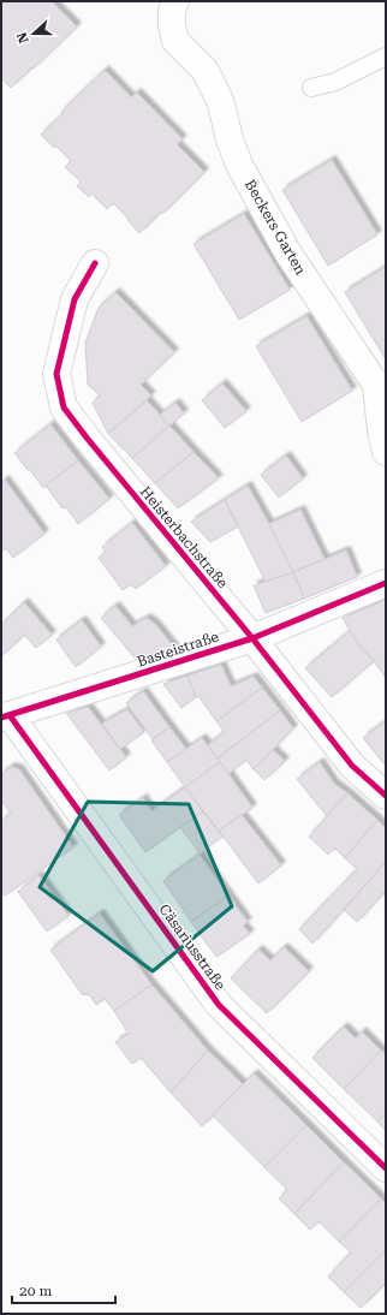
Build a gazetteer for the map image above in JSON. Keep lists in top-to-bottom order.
{
  "streets": {
    "street": [
      "Beckers Garten",
      "Heisterbachstraße",
      "Basteistraße",
      "Cäsariusstraße"
    ]
  },
  "crossings": [
    ["Heisterbachstraße", "Basteistraße"],
    ["Basteistraße", "Cäsariusstraße"]
  ],
  "scale_bar": "20 m",
  "north": "left"
}
